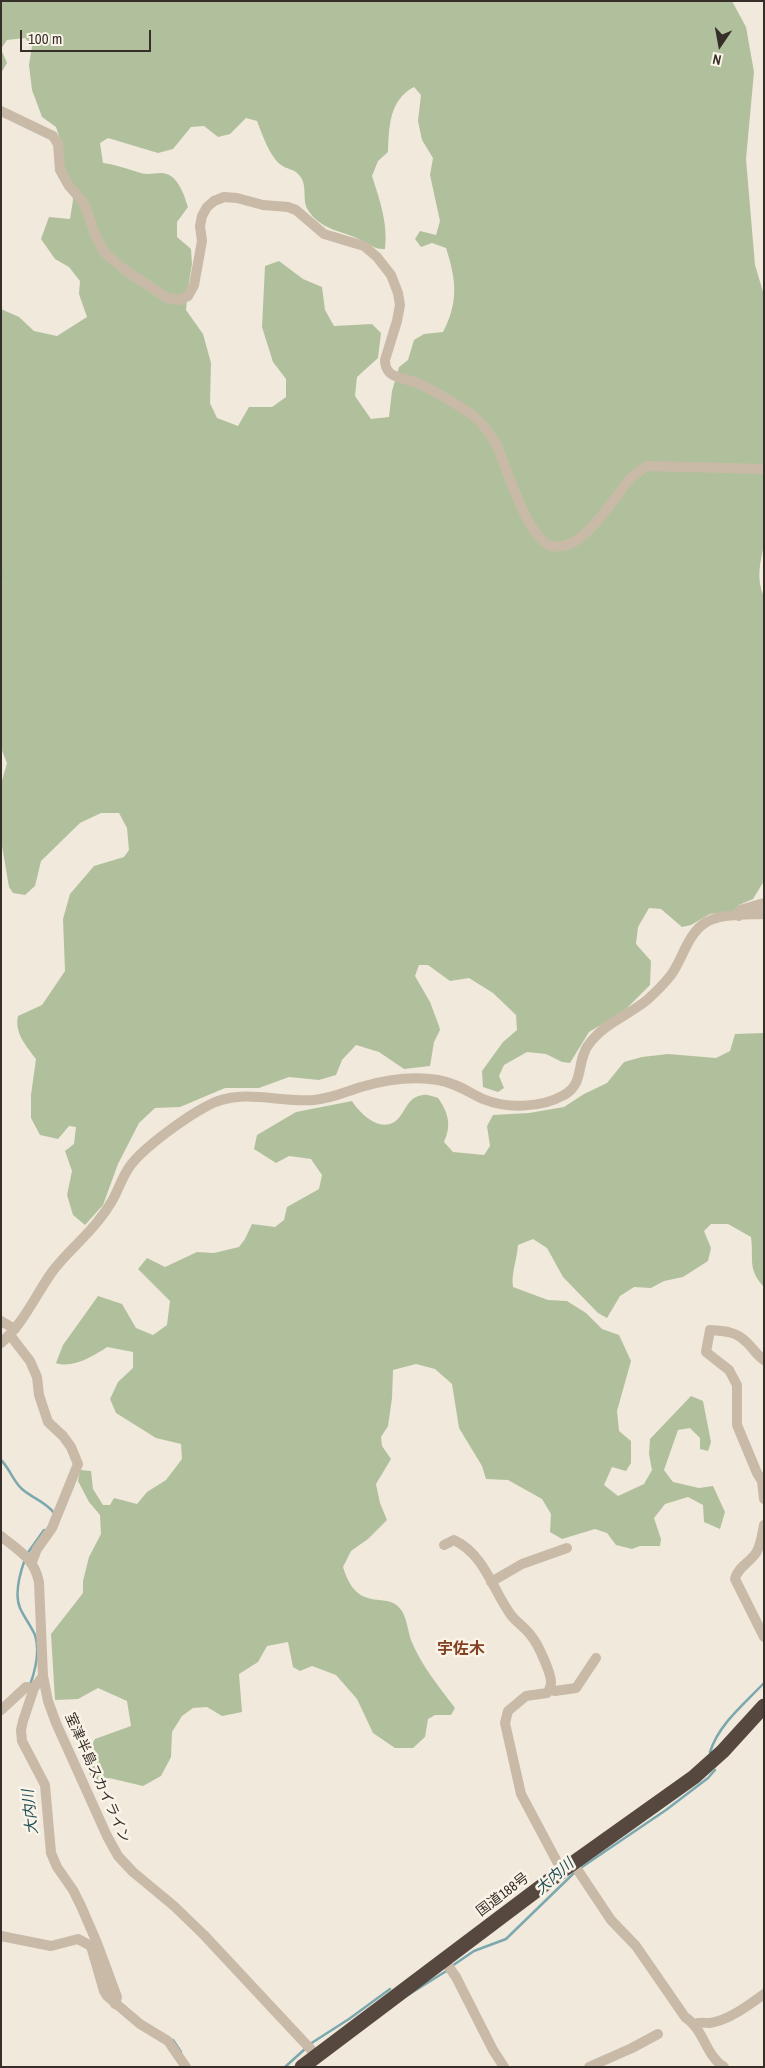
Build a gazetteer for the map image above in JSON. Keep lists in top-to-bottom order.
{
  "streets": {
    "highway": ["国道188号"],
    "street": ["室津半島スカイライン"]
  },
  "crossings": [
    ["室津半島スカイライン", "国道188号"]
  ],
  "districts": ["宇佐木"],
  "water": ["大内川"],
  "scale_bar": "100 m",
  "north": "bottom"
}
